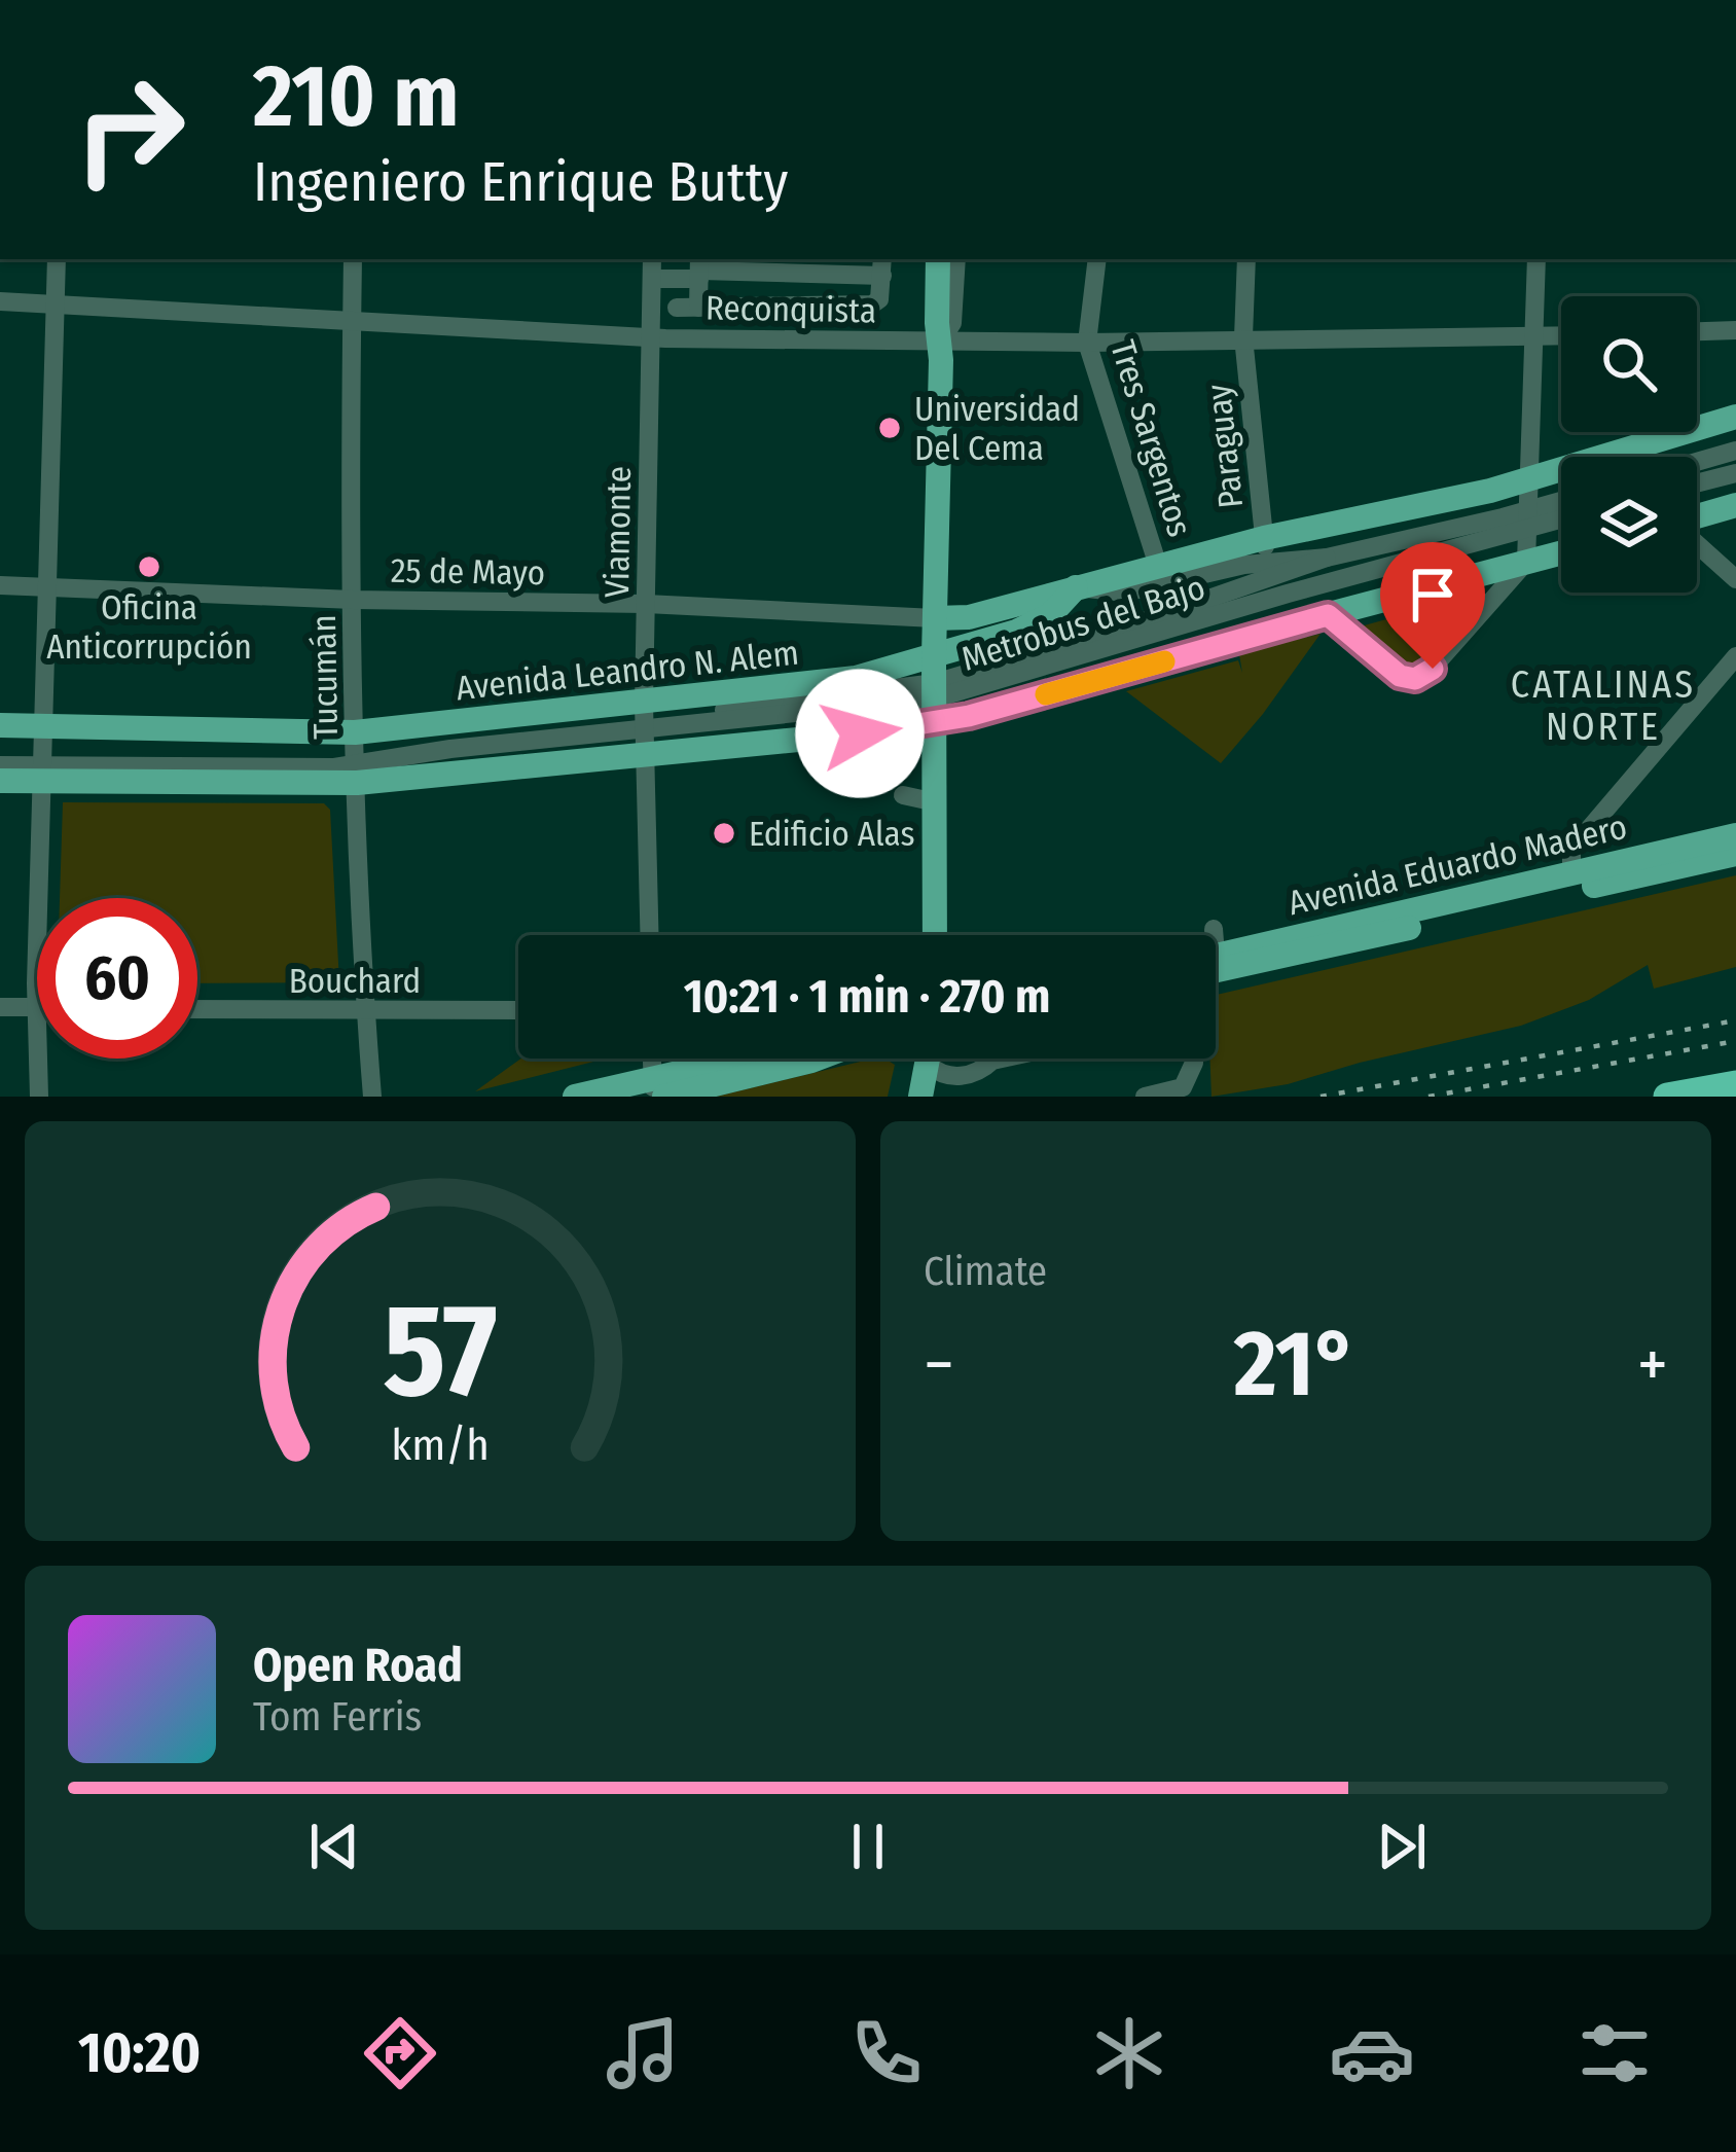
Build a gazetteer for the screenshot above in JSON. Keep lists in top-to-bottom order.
{
  "streets": {
    "main road": ["Avenida Leandro N. Alem", "Avenida Eduardo Madero"],
    "street": [
      "Reconquista",
      "Tres Sargentos",
      "Paraguay",
      "Viamonte",
      "25 de Mayo",
      "Metrobus del Bajo",
      "Tucumán",
      "Bouchard"
    ]
  },
  "crossings": [
    ["Reconquista", "Tres Sargentos"],
    ["Reconquista", "Paraguay"],
    ["Reconquista", "Viamonte"],
    ["Reconquista", "Tucumán"],
    ["Tres Sargentos", "Avenida Leandro N. Alem"],
    ["Paraguay", "Metrobus del Bajo"],
    ["Paraguay", "Avenida Leandro N. Alem"],
    ["Viamonte", "25 de Mayo"],
    ["Viamonte", "Metrobus del Bajo"],
    ["Viamonte", "Avenida Leandro N. Alem"],
    ["25 de Mayo", "Tucumán"],
    ["Metrobus del Bajo", "Avenida Leandro N. Alem"],
    ["Avenida Leandro N. Alem", "Tucumán"],
    ["Tucumán", "Bouchard"]
  ],
  "districts": ["CATALINAS NORTE"],
  "places": ["Universidad Del Cema", "Oficina Anticorrupción", "Edificio Alas"],
  "page": {
    "turn": ["210 m", "Ingeniero Enrique Butty"],
    "limit": "60",
    "trip": "10:21 · 1 min · 270 m",
    "tile": "Climate",
    "heat": ["−", "21°", "+"],
    "song": ["Open Road", "Tom Ferris"],
    "tabs": "10:20",
    "gauge": ["57", "km/h"]
  }
}
